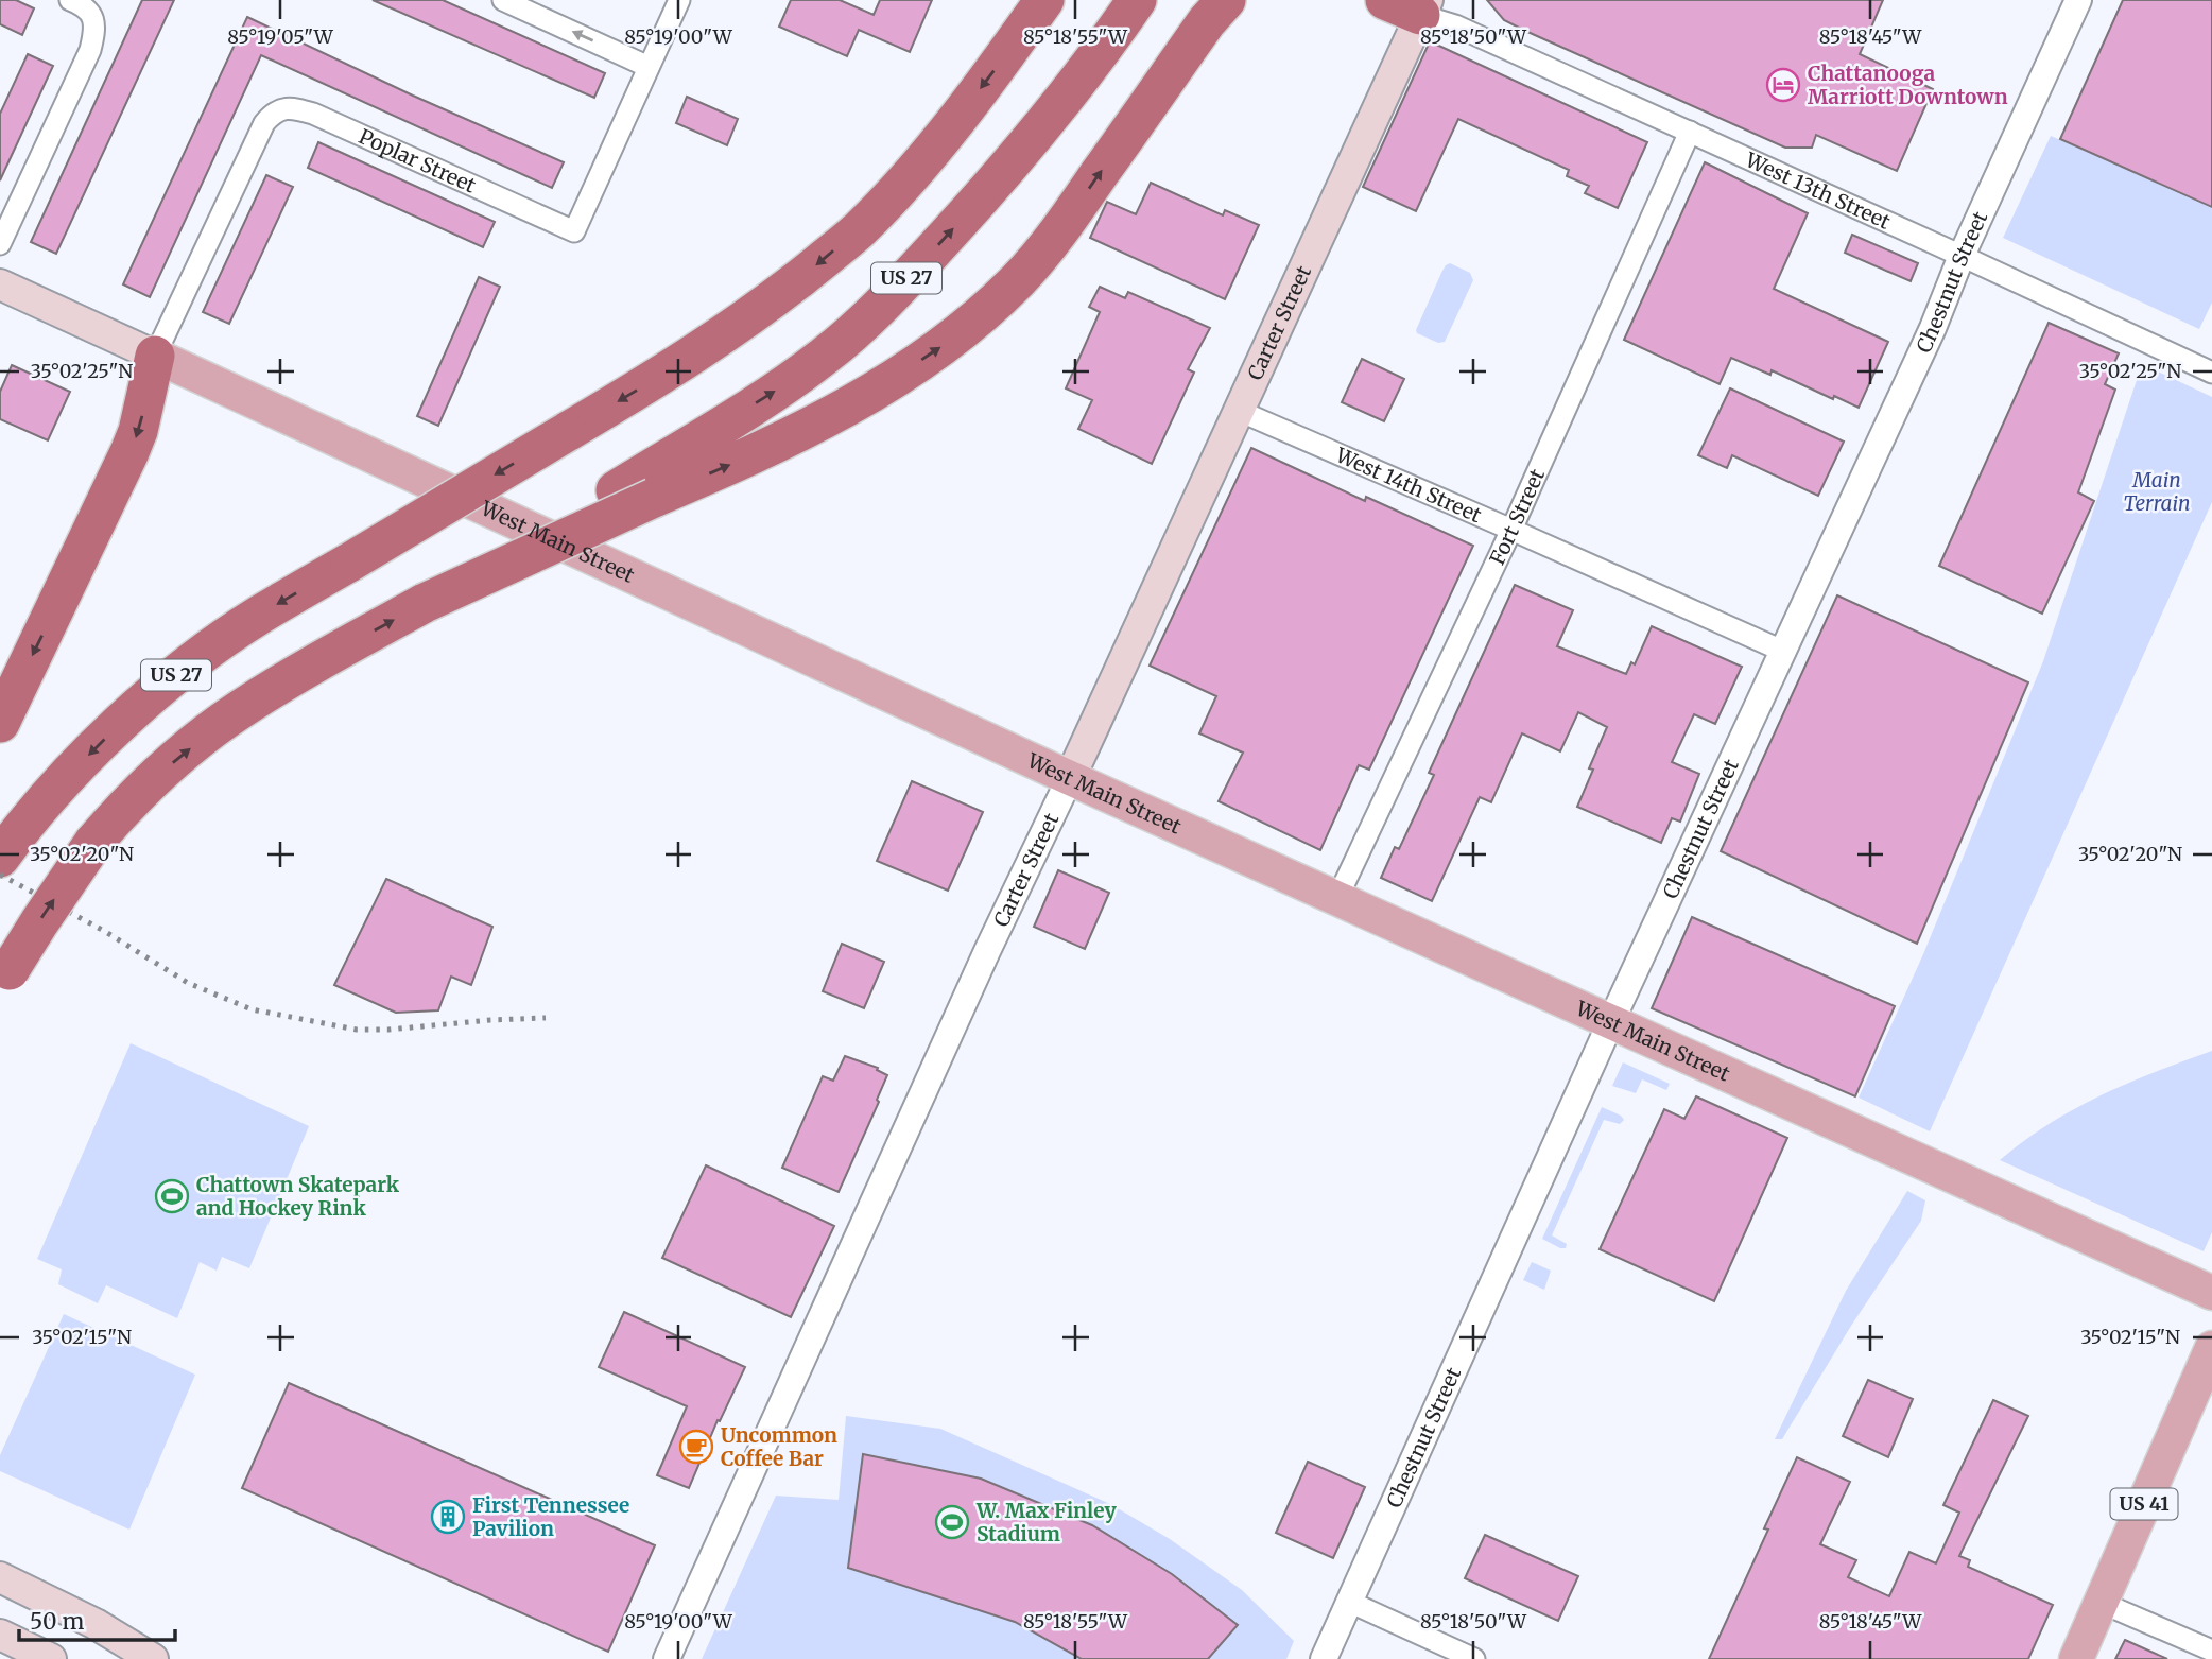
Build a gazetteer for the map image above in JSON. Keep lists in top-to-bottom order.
{
  "streets": {
    "highway": ["US 27"],
    "main road": ["Carter Street", "West Main Street", "US 41"],
    "street": [
      "Poplar Street",
      "West 13th Street",
      "Chestnut Street",
      "West 14th Street",
      "Fort Street"
    ]
  },
  "crossings": [
    ["Poplar Street", "West Main Street"],
    ["West 13th Street", "Chestnut Street"],
    ["West 13th Street", "Carter Street"],
    ["West 13th Street", "Fort Street"],
    ["Chestnut Street", "West 14th Street"],
    ["Chestnut Street", "West Main Street"],
    ["Carter Street", "West 14th Street"],
    ["Carter Street", "West Main Street"],
    ["West 14th Street", "Fort Street"],
    ["Fort Street", "West Main Street"]
  ],
  "parks": ["Main Terrain"],
  "places": {
    "hotel": ["Chattanooga Marriott Downtown"],
    "sports": ["Chattown Skatepark and Hockey Rink", "W. Max Finley Stadium"],
    "cafe": ["Uncommon Coffee Bar"],
    "building": ["First Tennessee Pavilion"]
  },
  "scale_bar": "50 m",
  "coordinates": [
    "85°19'05\"W",
    "85°19'00\"W",
    "85°18'55\"W",
    "85°18'50\"W",
    "85°18'45\"W",
    "35°02'25\"N",
    "35°02'20\"N",
    "35°02'15\"N"
  ]
}
